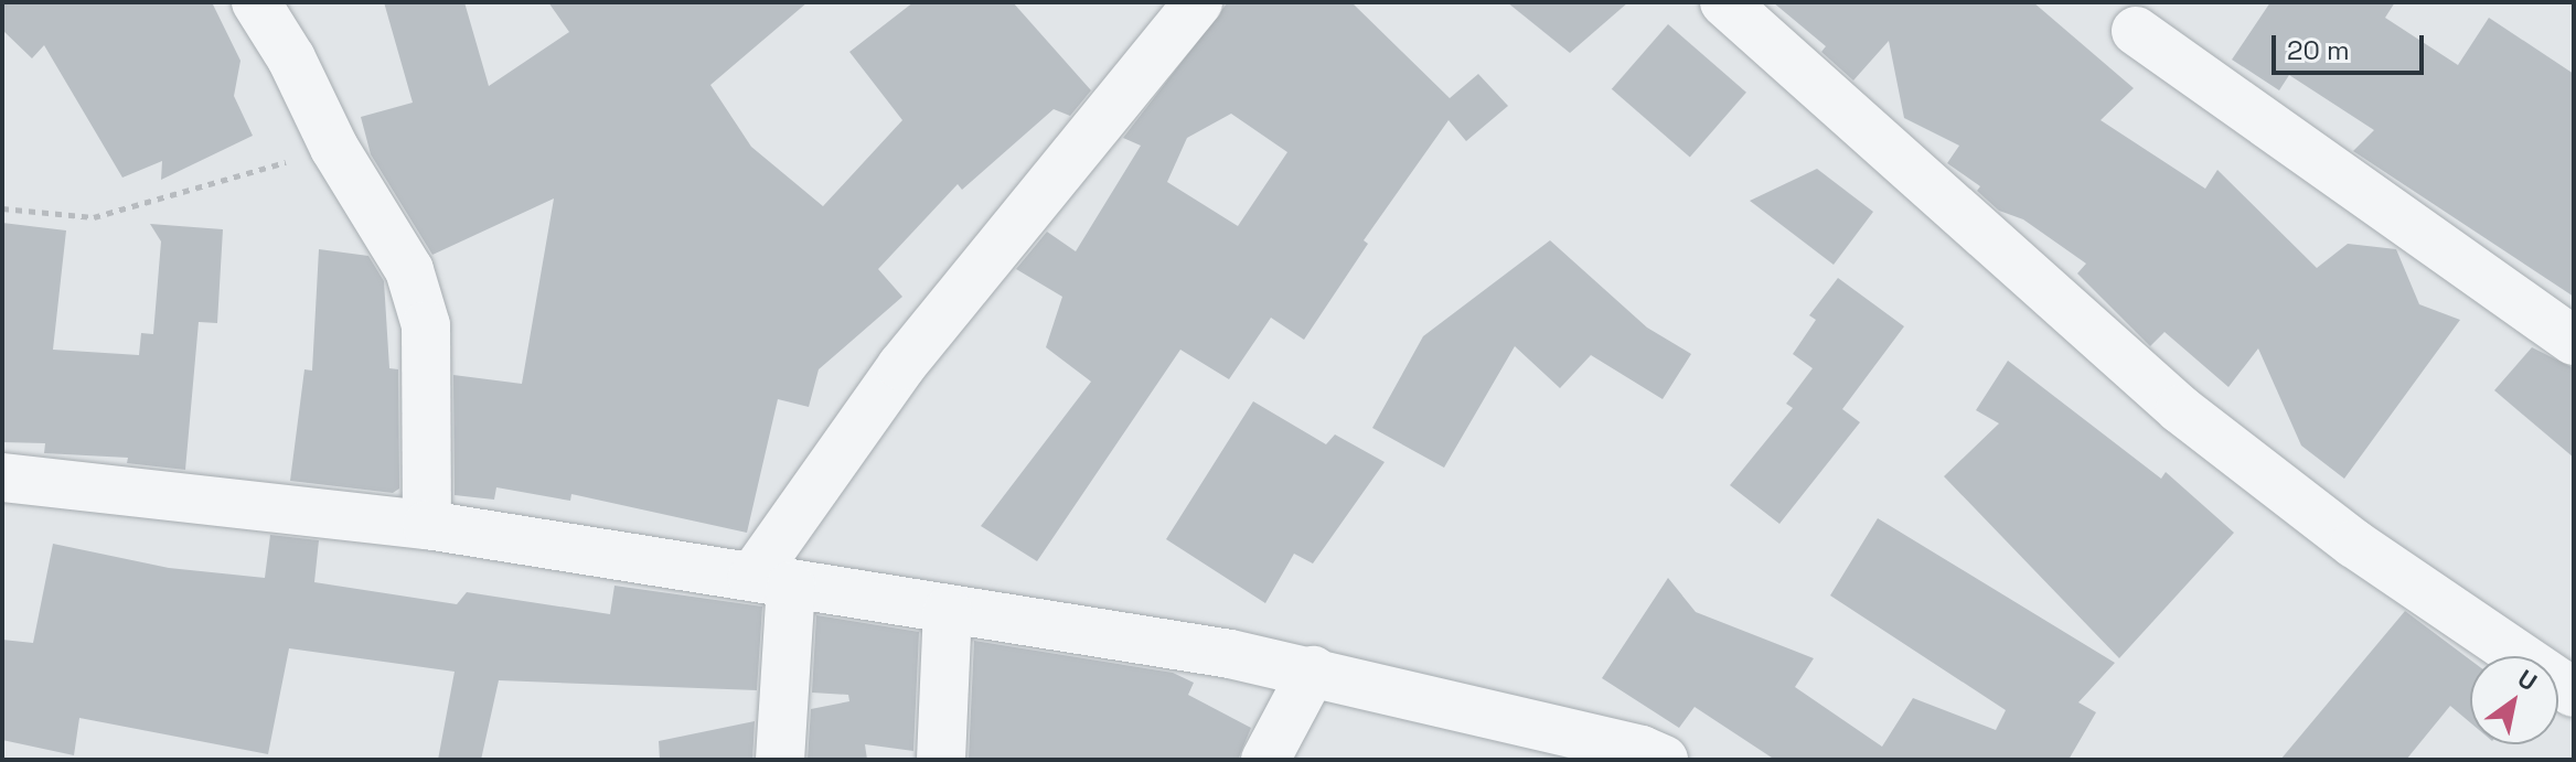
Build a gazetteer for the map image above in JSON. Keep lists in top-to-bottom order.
{
  "scale_bar": "20 m",
  "north": "top right"
}
